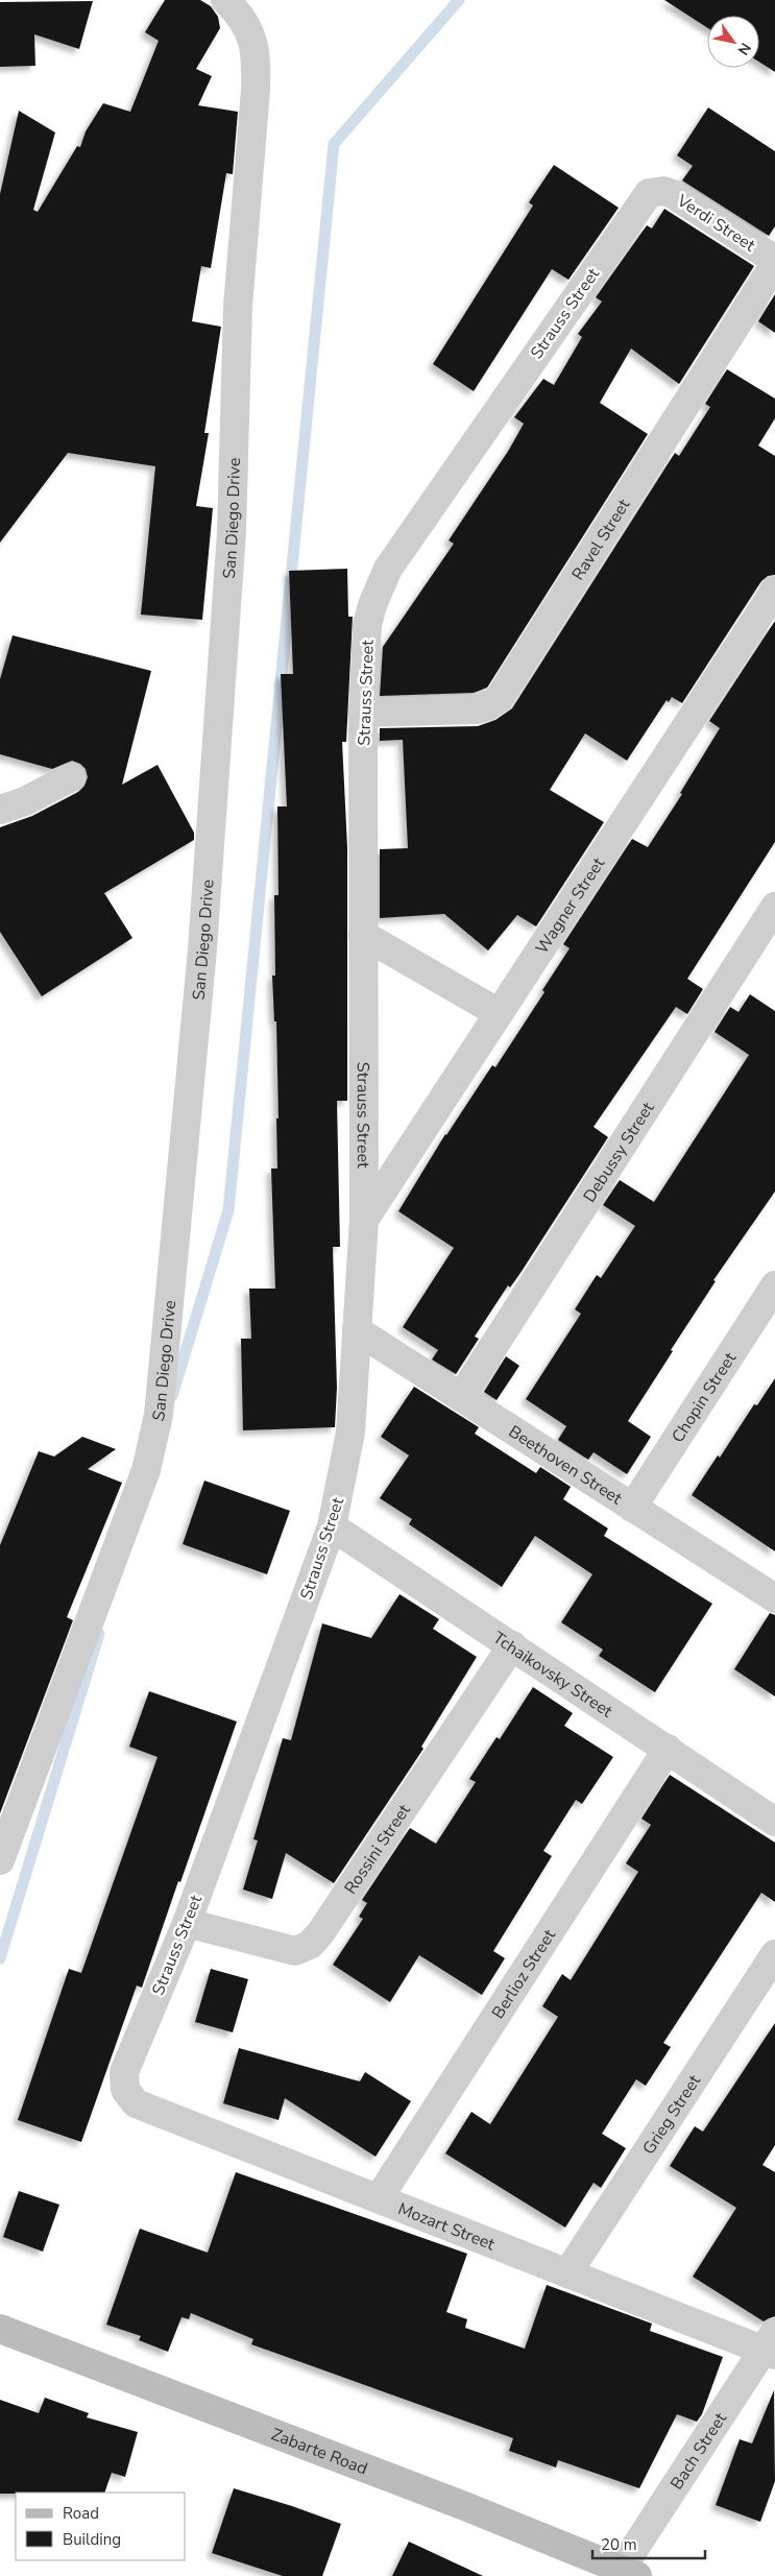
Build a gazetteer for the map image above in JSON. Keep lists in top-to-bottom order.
{
  "streets": {
    "main road": ["Zabarte Road"],
    "street": [
      "Verdi Street",
      "Strauss Street",
      "San Diego Drive",
      "Ravel Street",
      "Wagner Street",
      "Debussy Street",
      "Chopin Street",
      "Beethoven Street",
      "Tchaikovsky Street",
      "Rossini Street",
      "Berlioz Street",
      "Grieg Street",
      "Mozart Street",
      "Bach Street"
    ]
  },
  "crossings": [
    ["Verdi Street", "Strauss Street"],
    ["Verdi Street", "Ravel Street"],
    ["Strauss Street", "Ravel Street"],
    ["Strauss Street", "Wagner Street"],
    ["Strauss Street", "Beethoven Street"],
    ["Strauss Street", "Tchaikovsky Street"],
    ["Strauss Street", "Rossini Street"],
    ["Strauss Street", "Mozart Street"],
    ["Debussy Street", "Beethoven Street"],
    ["Chopin Street", "Beethoven Street"],
    ["Tchaikovsky Street", "Rossini Street"],
    ["Tchaikovsky Street", "Berlioz Street"],
    ["Berlioz Street", "Mozart Street"],
    ["Grieg Street", "Mozart Street"],
    ["Mozart Street", "Bach Street"],
    ["Bach Street", "Zabarte Road"]
  ],
  "legend": ["Road", "Building"],
  "scale_bar": "20 m",
  "north": "bottom right"
}
